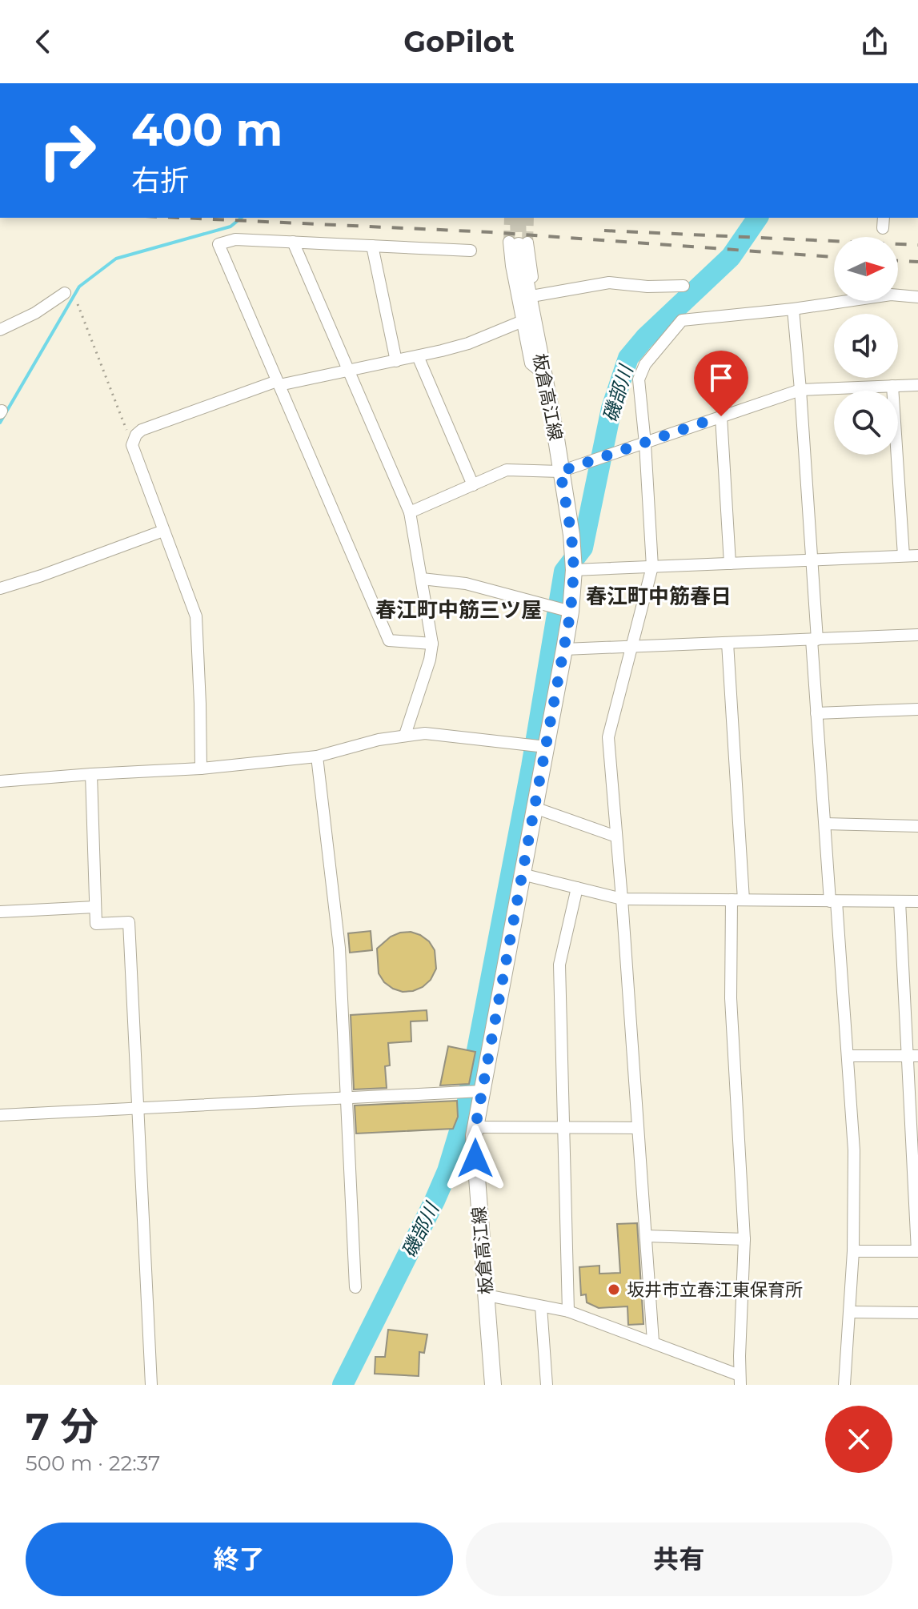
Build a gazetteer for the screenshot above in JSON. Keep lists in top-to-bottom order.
{
  "streets": {
    "main road": ["板倉高江線"]
  },
  "districts": ["春江町中筋春日", "春江町中筋三ツ屋"],
  "water": ["磯部川"],
  "places": ["坂井市立春江東保育所"],
  "north": "right",
  "page": {
    "header": "GoPilot",
    "turn": ["400 m", "右折"],
    "heading": ["7 分", "500 m · 22:37"],
    "buttons": ["終了", "共有"]
  }
}
